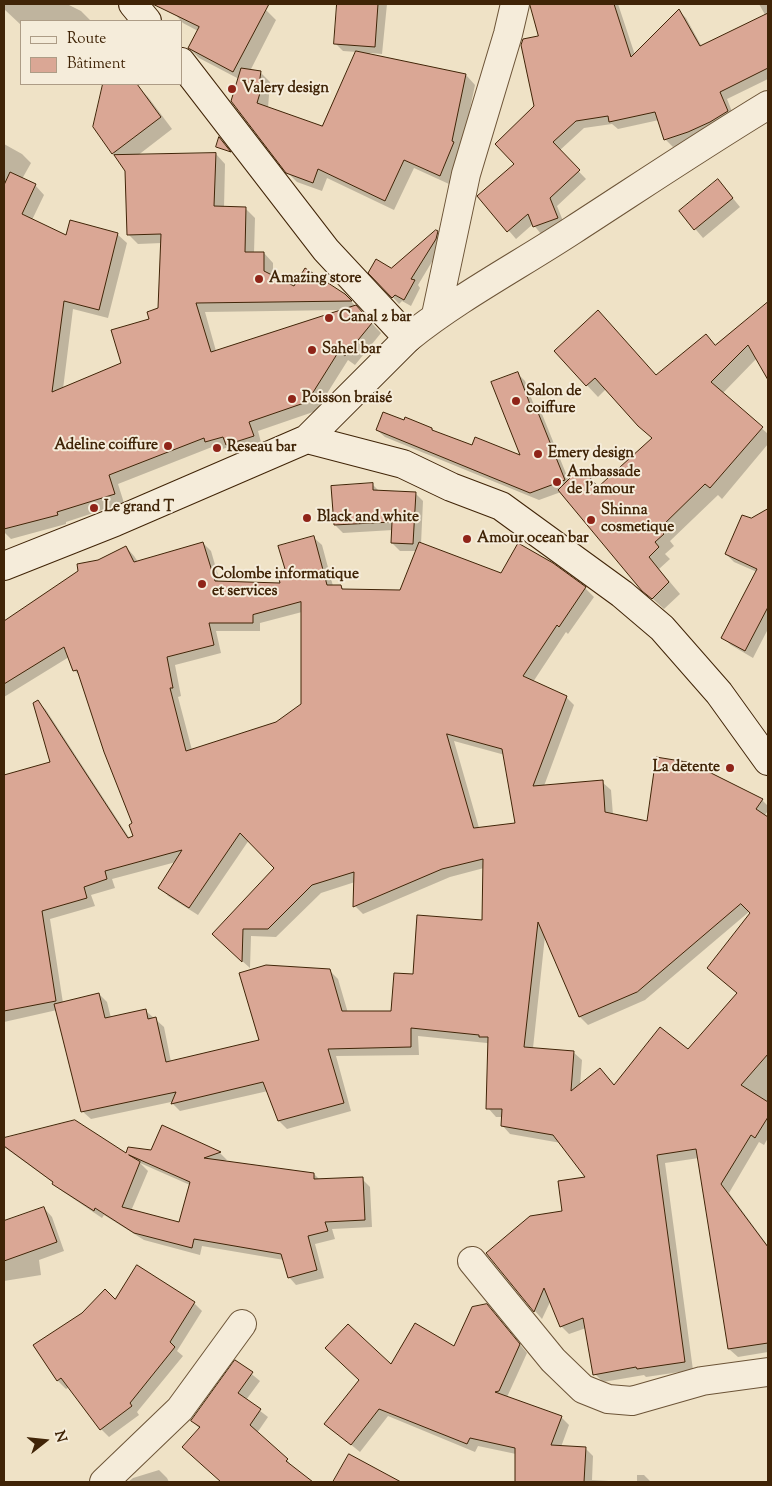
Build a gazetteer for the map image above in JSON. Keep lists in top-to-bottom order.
{
  "places": [
    "Valery design",
    "Amazing store",
    "Canal 2 bar",
    "Sahel bar",
    "Poisson braisé",
    "Salon de coiffure",
    "Adeline coiffure",
    "Reseau bar",
    "Emery design",
    "Ambassade de l'amour",
    "Le grand T",
    "Black and white",
    "Shinna cosmetique",
    "Amour ocean bar",
    "Colombe informatique et services",
    "La detente"
  ],
  "legend": ["Route", "Bâtiment"],
  "north": "right"
}
